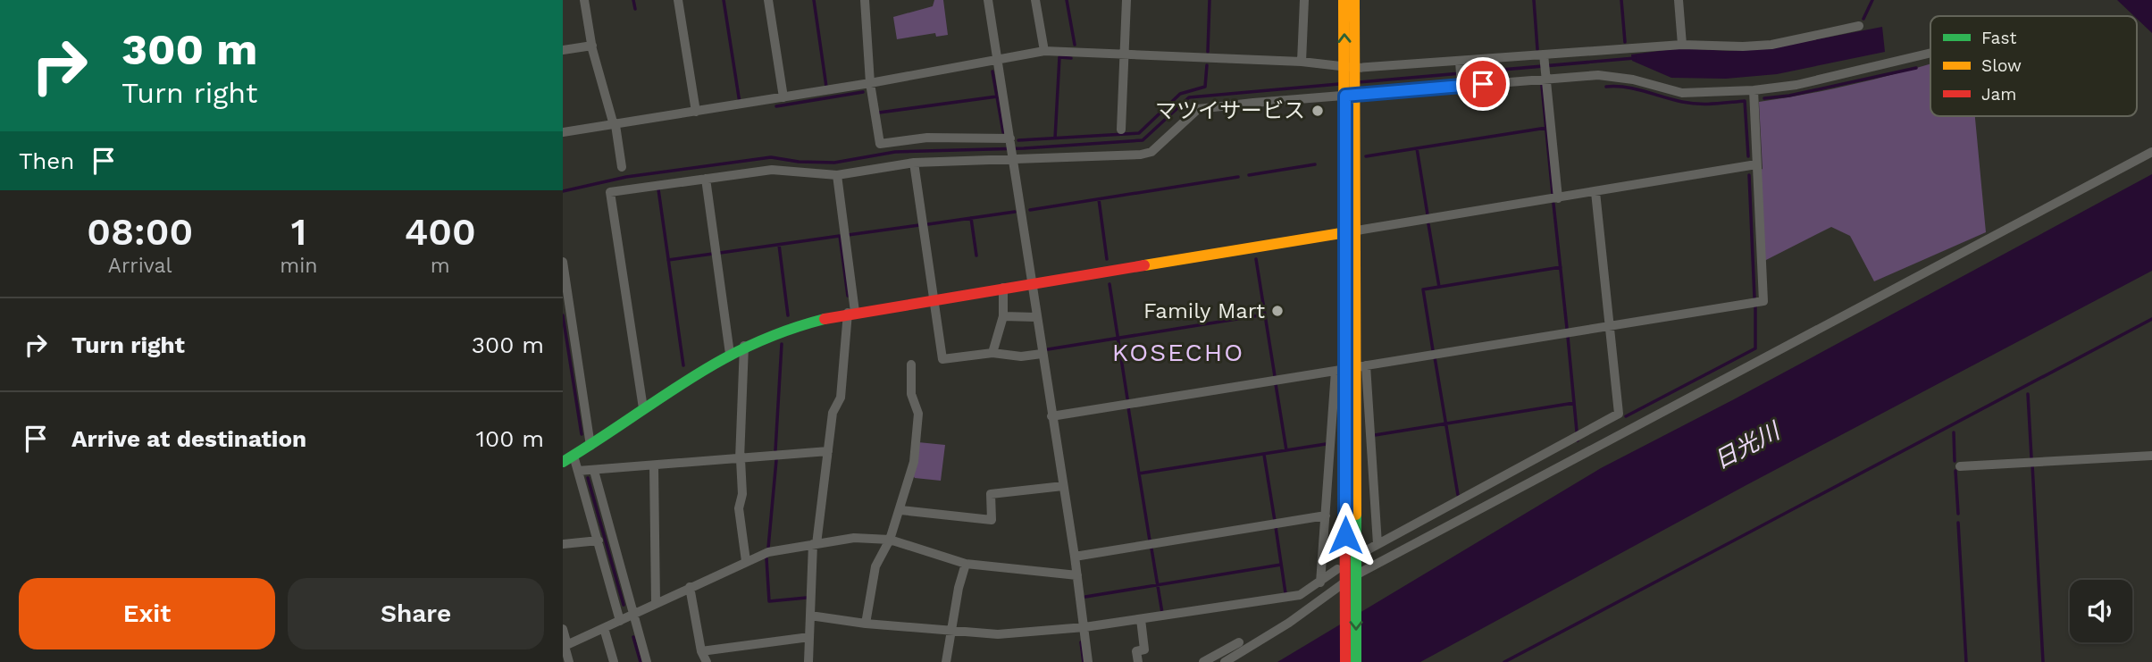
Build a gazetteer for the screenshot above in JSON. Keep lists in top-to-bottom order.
{
  "districts": ["KOSECHO"],
  "water": ["日光川"],
  "places": ["マツイサービス", "Family Mart"],
  "legend": ["Fast", "Slow", "Jam"],
  "page": {
    "turn": ["300 m", "Turn right"],
    "then": "Then",
    "eta": [
      "08:00",
      "Arrival",
      "1",
      "min",
      "400",
      "m"
    ],
    "list": [
      {
        "name": "Turn right",
        "value": "300 m"
      },
      {
        "name": "Arrive at destination",
        "value": "100 m"
      }
    ],
    "buttons": ["Exit", "Share"]
  }
}
